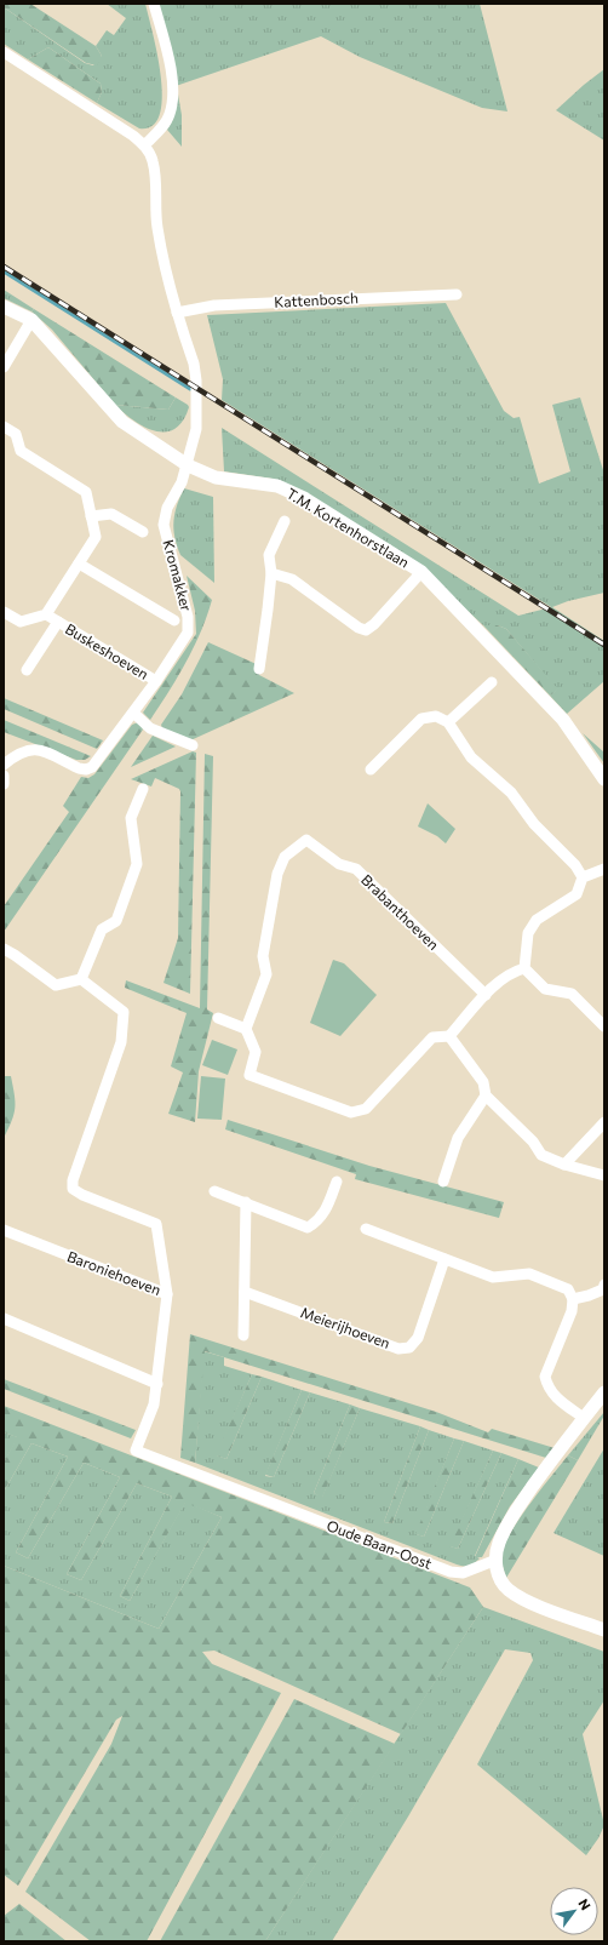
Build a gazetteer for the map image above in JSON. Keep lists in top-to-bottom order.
{
  "streets": {
    "street": [
      "Kattenbosch",
      "T.M. Kortenhorstlaan",
      "Kromakker",
      "Buskeshoeven",
      "Brabanthoeven",
      "Baroniehoeven",
      "Meierijhoeven",
      "Oude Baan-Oost"
    ]
  },
  "crossings": [
    ["Kattenbosch", "Kromakker"],
    ["T.M. Kortenhorstlaan", "Kromakker"],
    ["Kromakker", "Buskeshoeven"],
    ["Baroniehoeven", "Oude Baan-Oost"]
  ],
  "north": "top right"
}
